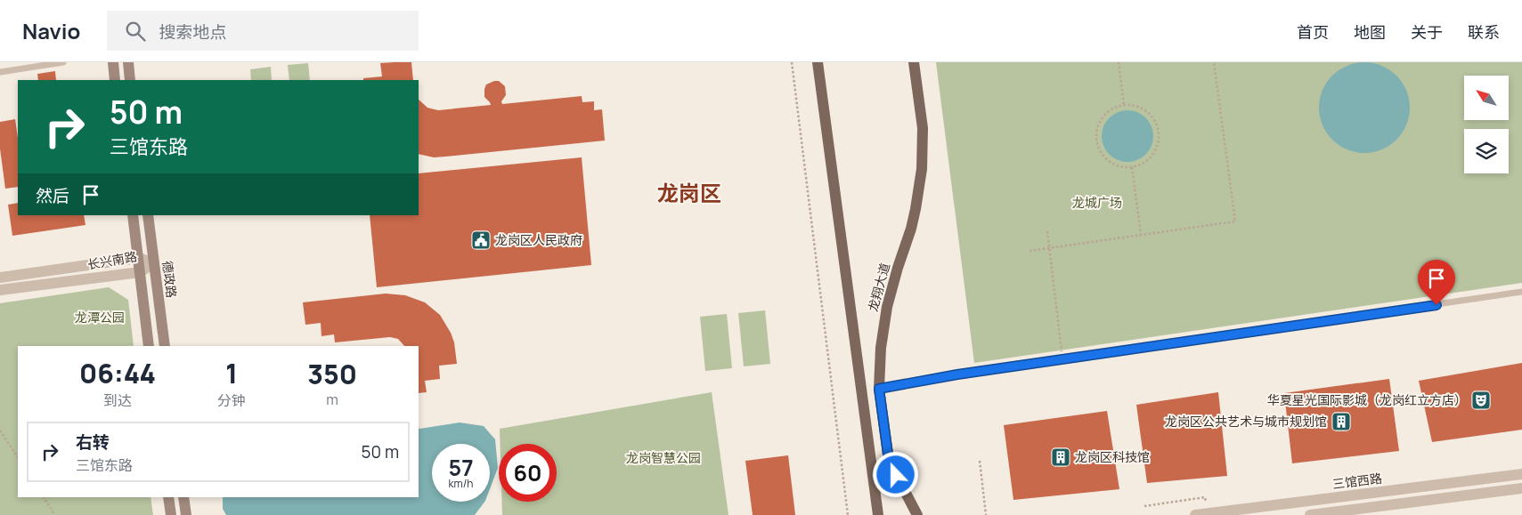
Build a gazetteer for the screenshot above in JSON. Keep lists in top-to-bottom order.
{
  "streets": {
    "main road": ["德政路", "龙翔大道"],
    "street": ["长兴南路", "三馆西路"]
  },
  "crossings": [
    ["长兴南路", "德政路"]
  ],
  "districts": ["龙岗区"],
  "parks": ["龙城广场", "龙潭公园", "龙岗智慧公园"],
  "places": {
    "public building": ["龙岗区人民政府"],
    "theatre": ["华夏星光国际影城（龙岗红立方店）"],
    "building": ["龙岗区公共艺术与城市规划馆", "龙岗区科技馆"]
  },
  "north": "top left",
  "page": {
    "header": "Navio",
    "search": "搜索地点",
    "nav": [
      "首页",
      "地图",
      "关于",
      "联系"
    ],
    "turn": ["50 m", "三馆东路"],
    "then": "然后",
    "eta": [
      "06:44",
      "到达",
      "1",
      "分钟",
      "350",
      "m"
    ],
    "list": [
      {
        "name": "右转",
        "note": "三馆东路",
        "value": "50 m"
      }
    ],
    "speed": "57 km/h",
    "limit": "60"
  }
}
